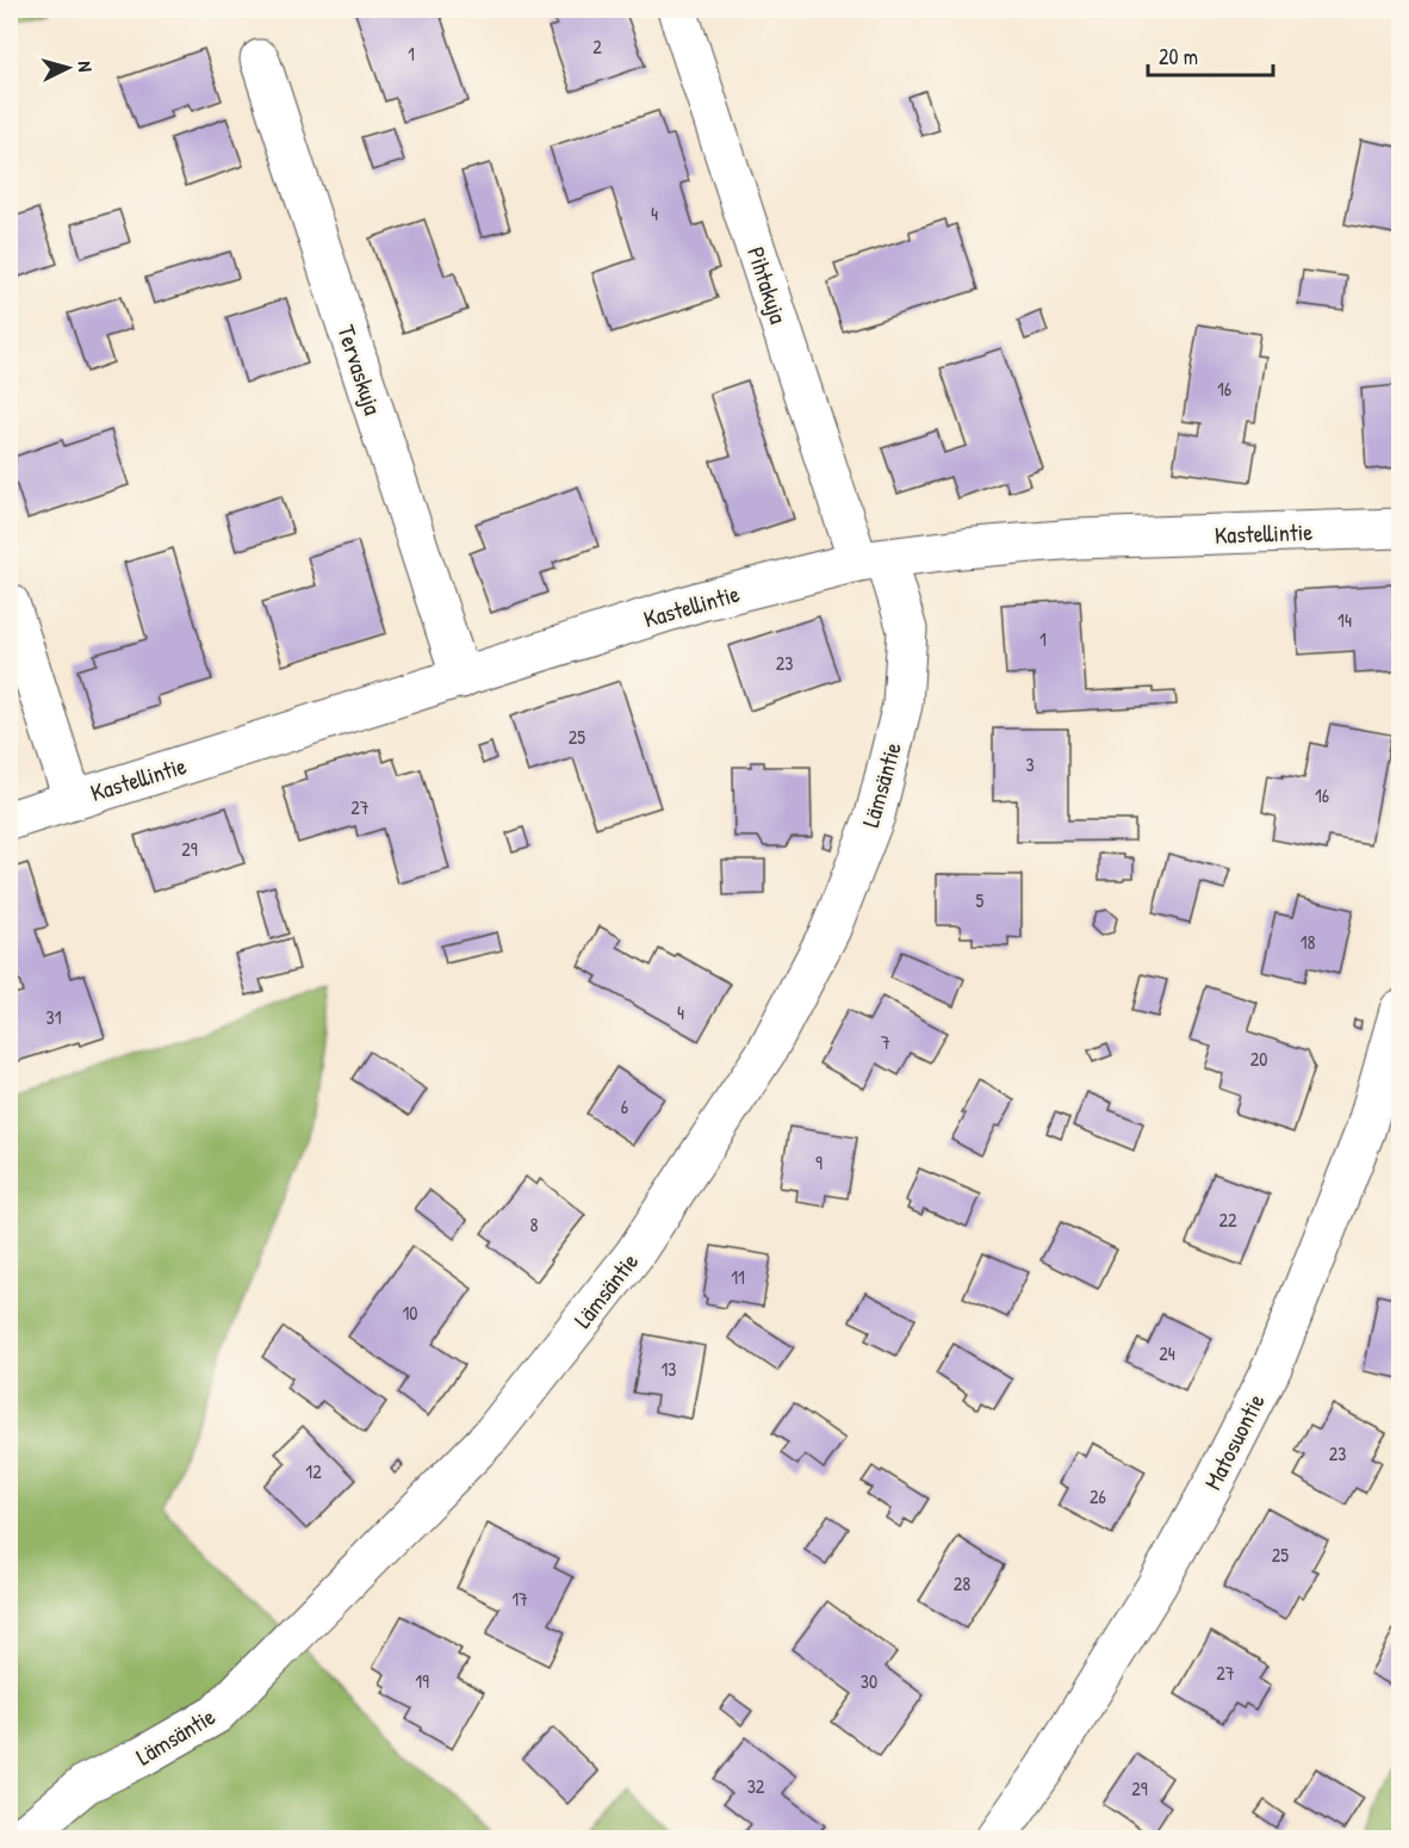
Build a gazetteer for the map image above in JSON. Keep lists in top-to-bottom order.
{
  "streets": {
    "street": [
      "Pihtakuja",
      "Tervaskuja",
      "Kastellintie",
      "Lämsäntie",
      "Matosuontie"
    ]
  },
  "crossings": [
    ["Pihtakuja", "Kastellintie"],
    ["Pihtakuja", "Lämsäntie"],
    ["Tervaskuja", "Kastellintie"],
    ["Kastellintie", "Lämsäntie"]
  ],
  "house_numbers": [
    "2",
    "1",
    "4",
    "16",
    "14",
    "1",
    "23",
    "25",
    "3",
    "16",
    "27",
    "29",
    "5",
    "18",
    "4",
    "31",
    "7",
    "20",
    "6",
    "9",
    "22",
    "8",
    "11",
    "10",
    "24",
    "13",
    "23",
    "12",
    "26",
    "25",
    "28",
    "17",
    "27",
    "19",
    "30",
    "32",
    "29"
  ],
  "scale_bar": "20 m",
  "north": "right"
}
